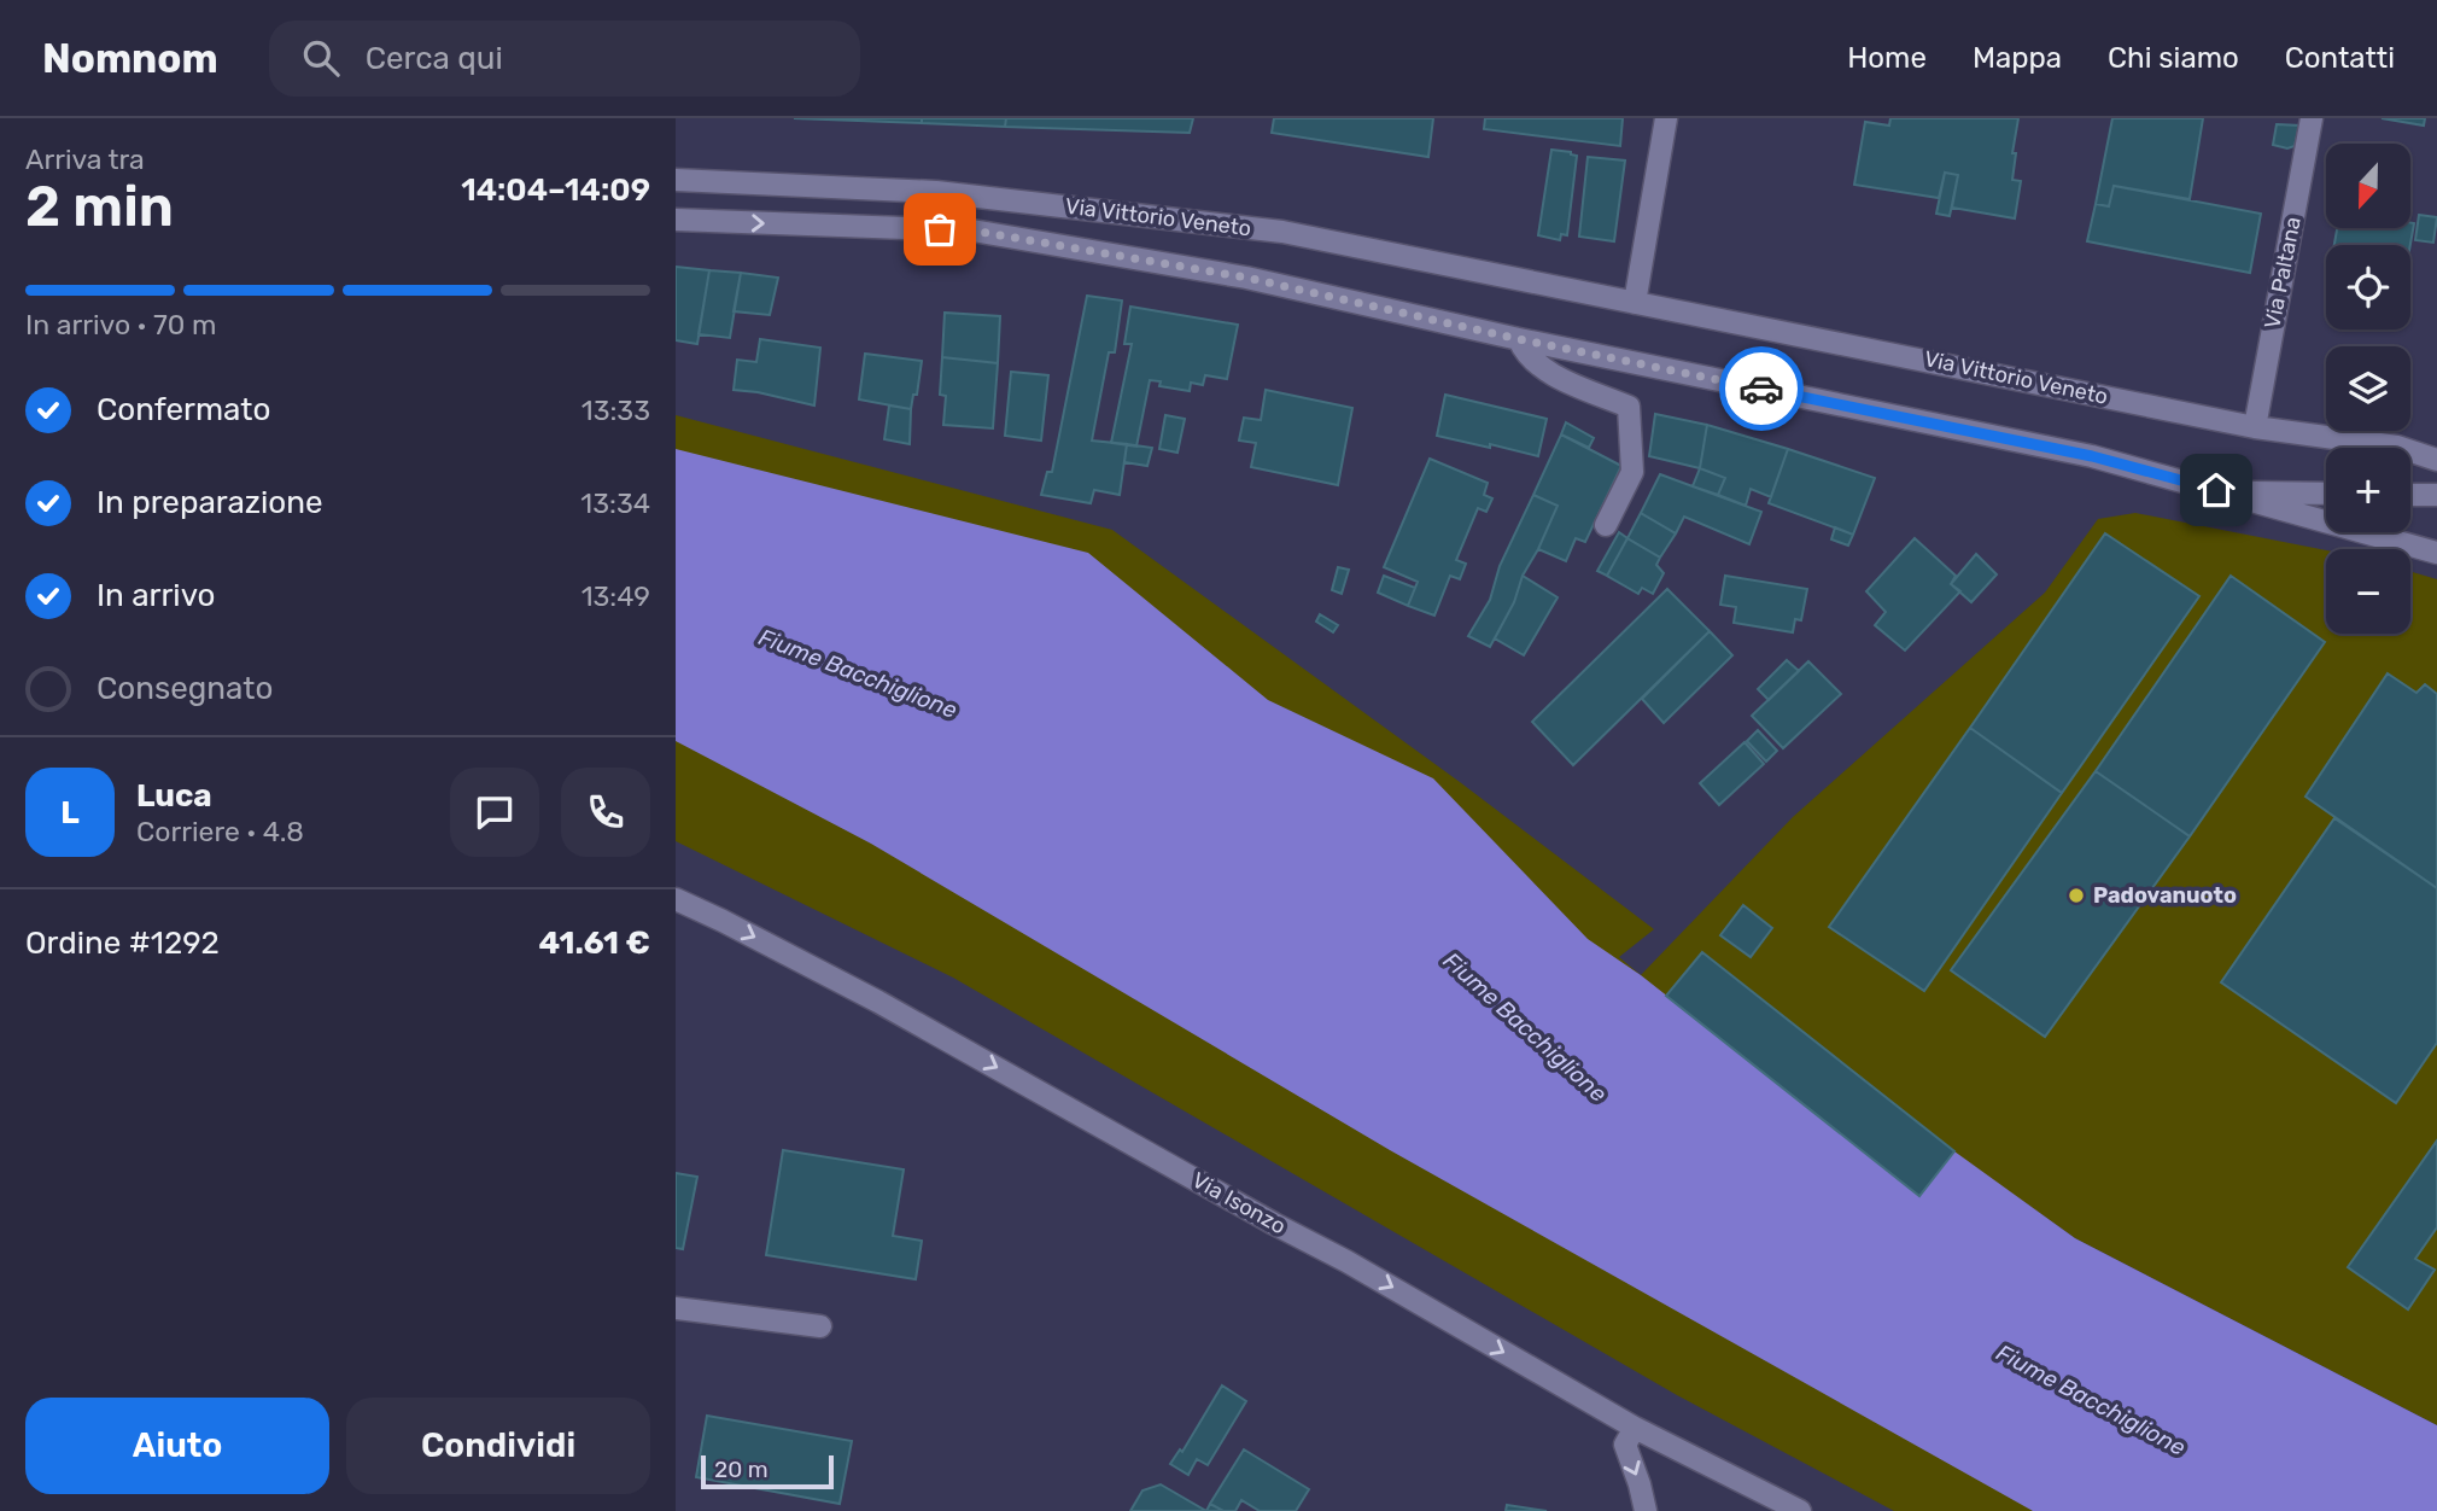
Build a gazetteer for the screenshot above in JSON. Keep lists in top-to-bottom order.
{
  "streets": {
    "street": ["Via Vittorio Veneto", "Via Paltana", "Via Isonzo"]
  },
  "crossings": [
    ["Via Vittorio Veneto", "Via Paltana"]
  ],
  "one_way": ["Via Isonzo"],
  "water": ["Fiume Bacchiglione"],
  "places": ["Padovanuoto"],
  "scale_bar": "20 m",
  "north": "bottom",
  "page": {
    "header": "Nomnom",
    "search": "Cerca qui",
    "nav": [
      "Home",
      "Mappa",
      "Chi siamo",
      "Contatti"
    ],
    "heading": ["2 min", "Arriva tra", "14:04–14:09"],
    "panel": [
      "Luca",
      "Corriere · 4.8",
      "Ordine #1292",
      "41.61 €"
    ],
    "map_buttons": ["+", "−"],
    "bar": "In arrivo · 70 m",
    "list": [
      ["Confermato", "13:33"],
      ["In preparazione", "13:34"],
      ["In arrivo", "13:49"],
      "Consegnato"
    ],
    "round": "L",
    "buttons": ["Aiuto", "Condividi"],
    "scale": "20 m"
  }
}
